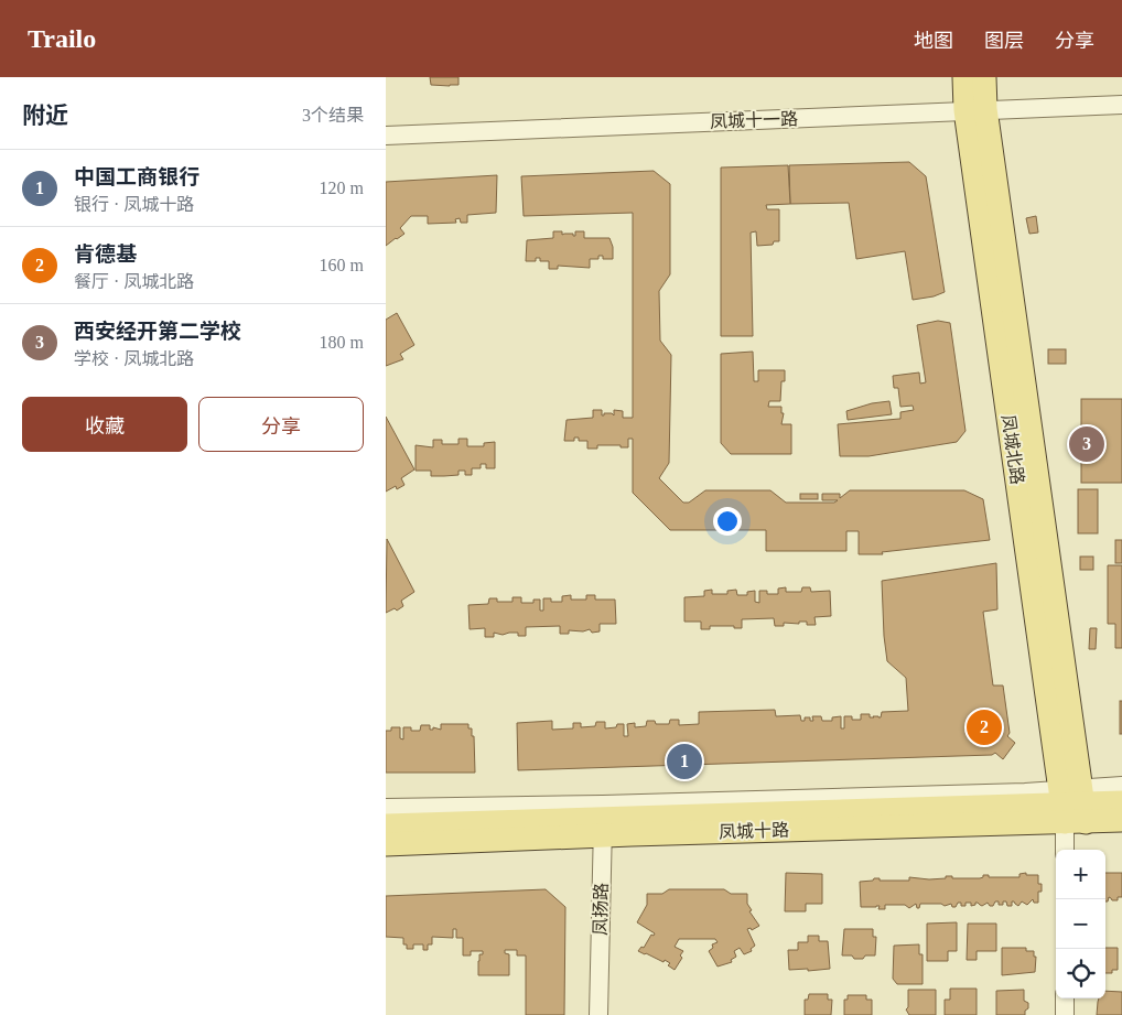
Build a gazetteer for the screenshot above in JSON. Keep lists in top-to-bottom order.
{
  "streets": {
    "main road": ["凤城北路", "凤城十路"],
    "street": ["凤城十一路", "凤扬路"]
  },
  "crossings": [
    ["凤城十一路", "凤城北路"],
    ["凤城北路", "凤城十路"],
    ["凤城十路", "凤扬路"]
  ],
  "page": {
    "header": "Trailo",
    "nav": ["地图", "图层", "分享"],
    "heading": ["附近", "3个结果"],
    "list": [
      {
        "mark": "1",
        "name": "中国工商银行",
        "note": "银行 · 凤城十路",
        "value": "120 m"
      },
      {
        "mark": "2",
        "name": "肯德基",
        "note": "餐厅 · 凤城北路",
        "value": "160 m"
      },
      {
        "mark": "3",
        "name": "西安经开第二学校",
        "note": "学校 · 凤城北路",
        "value": "180 m"
      }
    ],
    "buttons": ["收藏", "分享"],
    "pins": ["3", "2", "1"],
    "map_buttons": ["+", "−"]
  }
}
